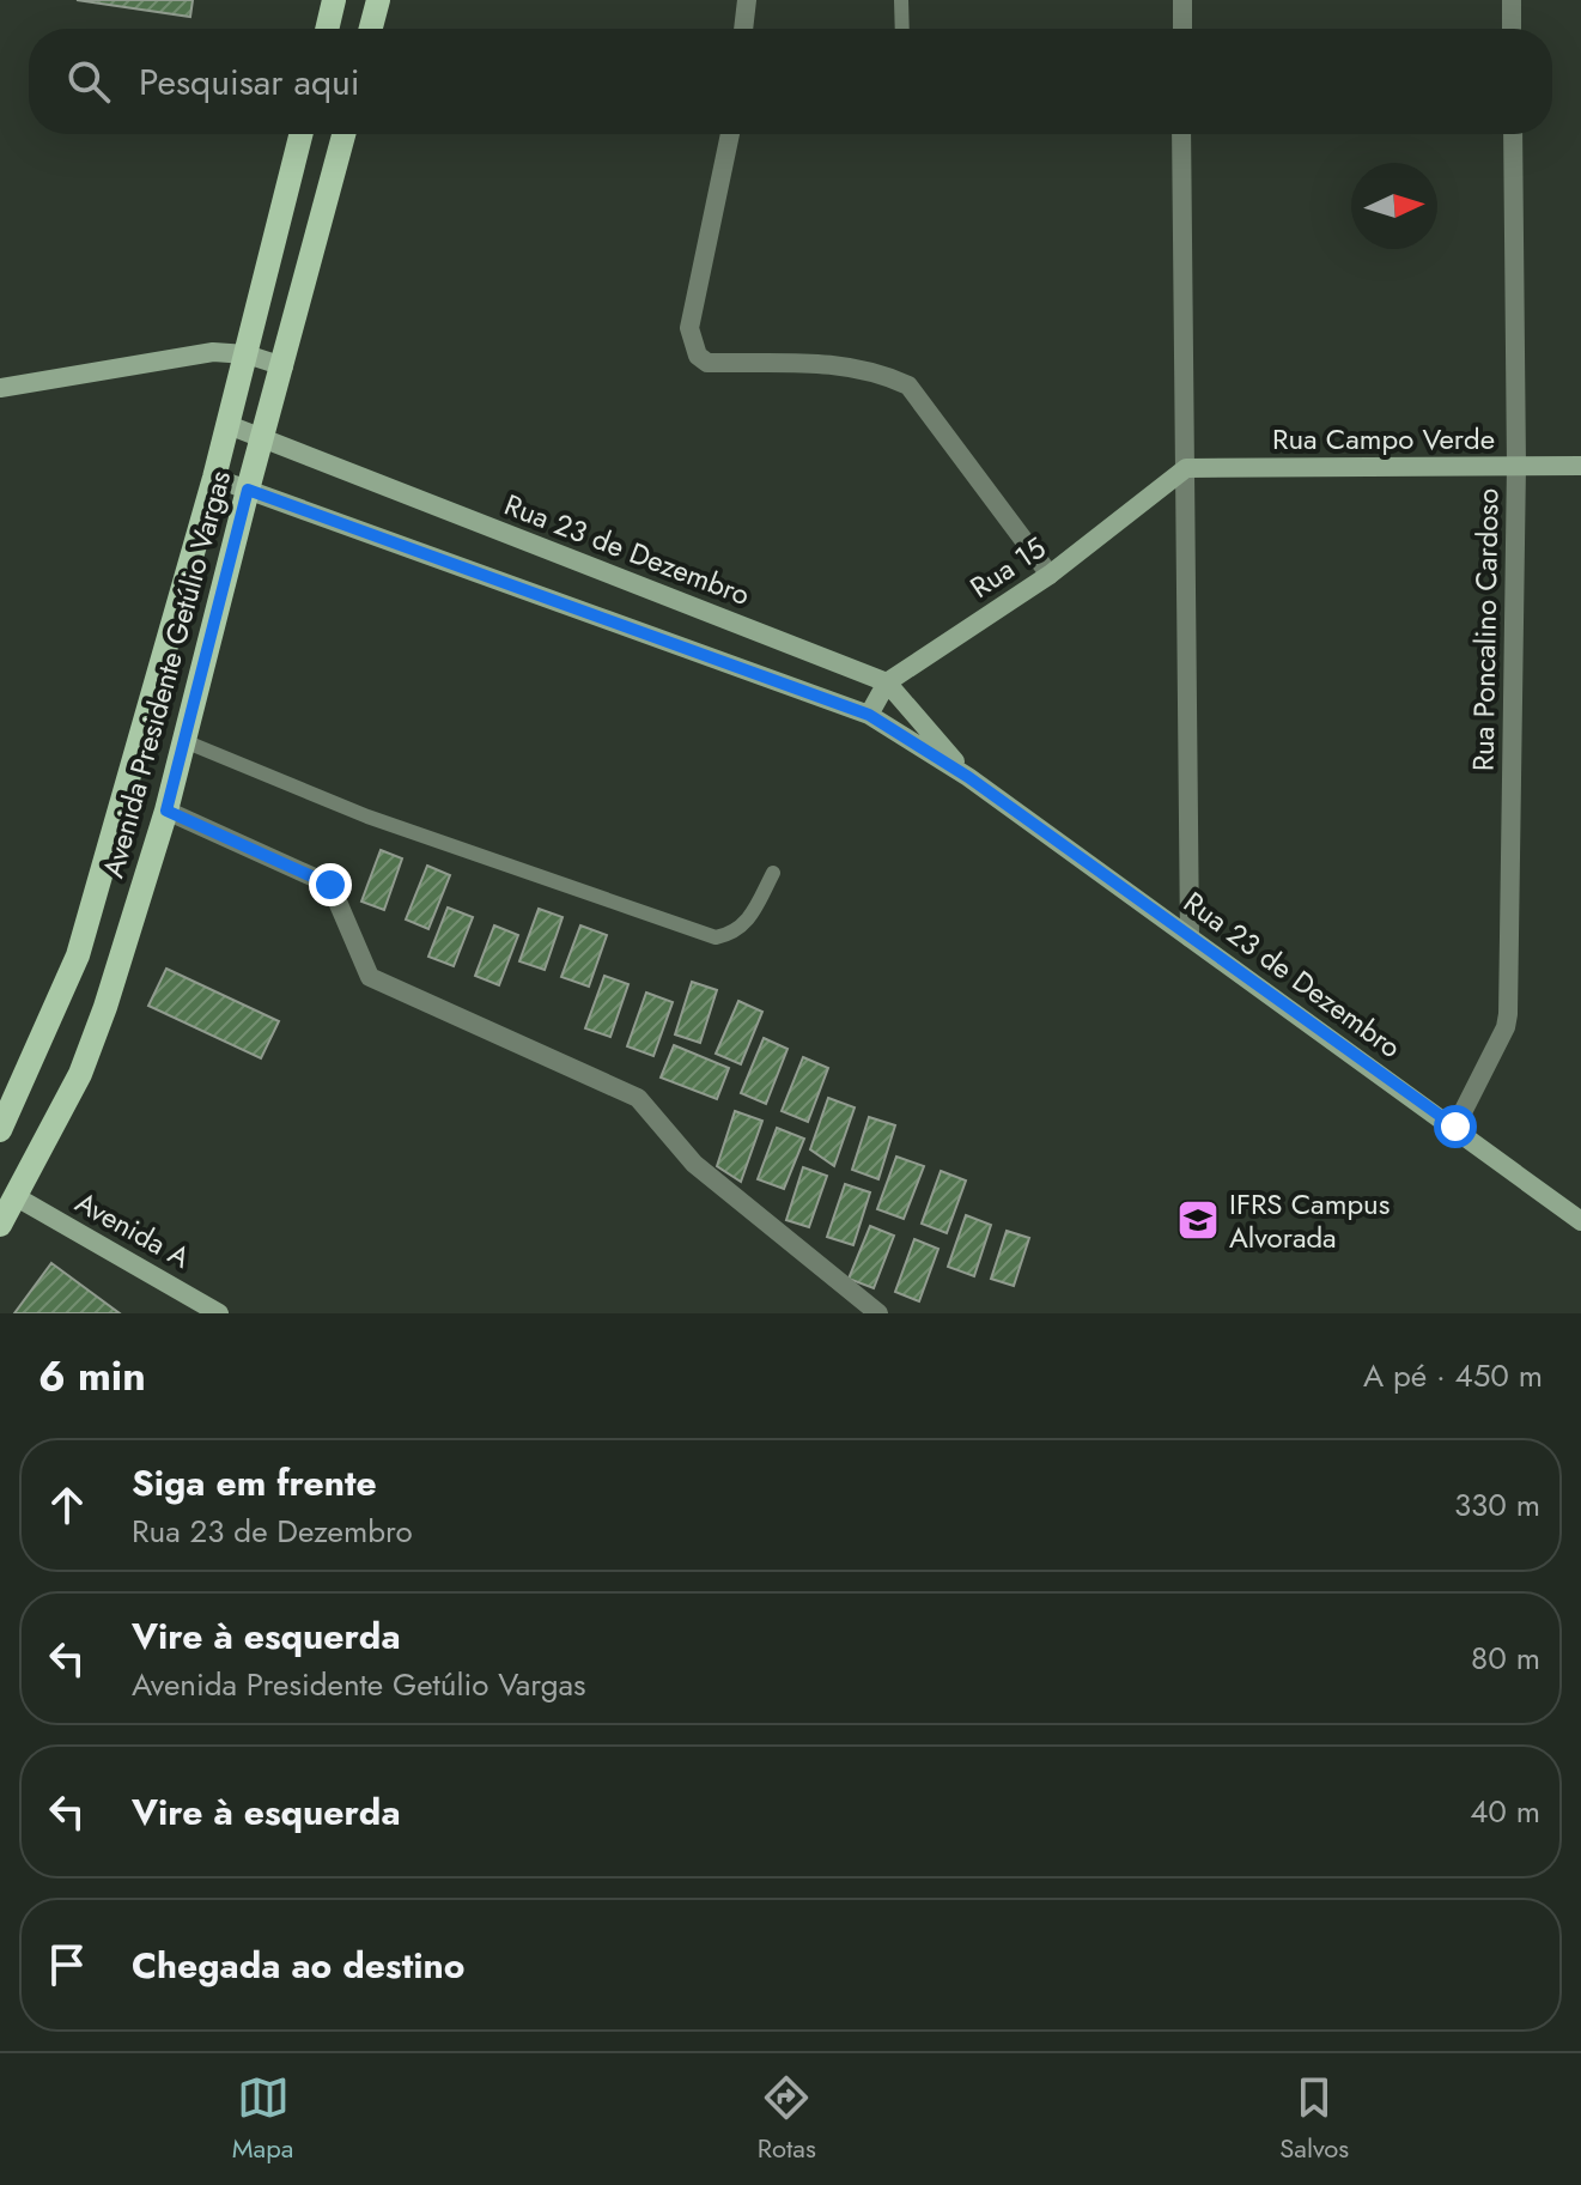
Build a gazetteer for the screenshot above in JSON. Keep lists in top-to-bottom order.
{
  "streets": {
    "main road": ["Avenida Presidente Getúlio Vargas"],
    "street": [
      "Rua Campo Verde",
      "Rua 23 de Dezembro",
      "Rua 15",
      "Rua Poncalino Cardoso",
      "Avenida A"
    ]
  },
  "crossings": [
    ["Rua Campo Verde", "Rua 15"],
    ["Rua Campo Verde", "Rua Poncalino Cardoso"],
    ["Rua 23 de Dezembro", "Rua 15"],
    ["Rua 23 de Dezembro", "Rua Poncalino Cardoso"],
    ["Rua 23 de Dezembro", "Avenida Presidente Getúlio Vargas"],
    ["Avenida Presidente Getúlio Vargas", "Avenida A"]
  ],
  "places": {
    "school or university": ["IFRS Campus Alvorada"]
  },
  "north": "right",
  "page": {
    "search": "Pesquisar aqui",
    "heading": ["6 min", "A pé · 450 m"],
    "list": [
      ["Siga em frente", "Rua 23 de Dezembro", "330 m"],
      ["Vire à esquerda", "Avenida Presidente Getúlio Vargas", "80 m"],
      ["Vire à esquerda", "40 m"],
      "Chegada ao destino"
    ],
    "nav": ["Mapa", "Rotas", "Salvos"]
  }
}
